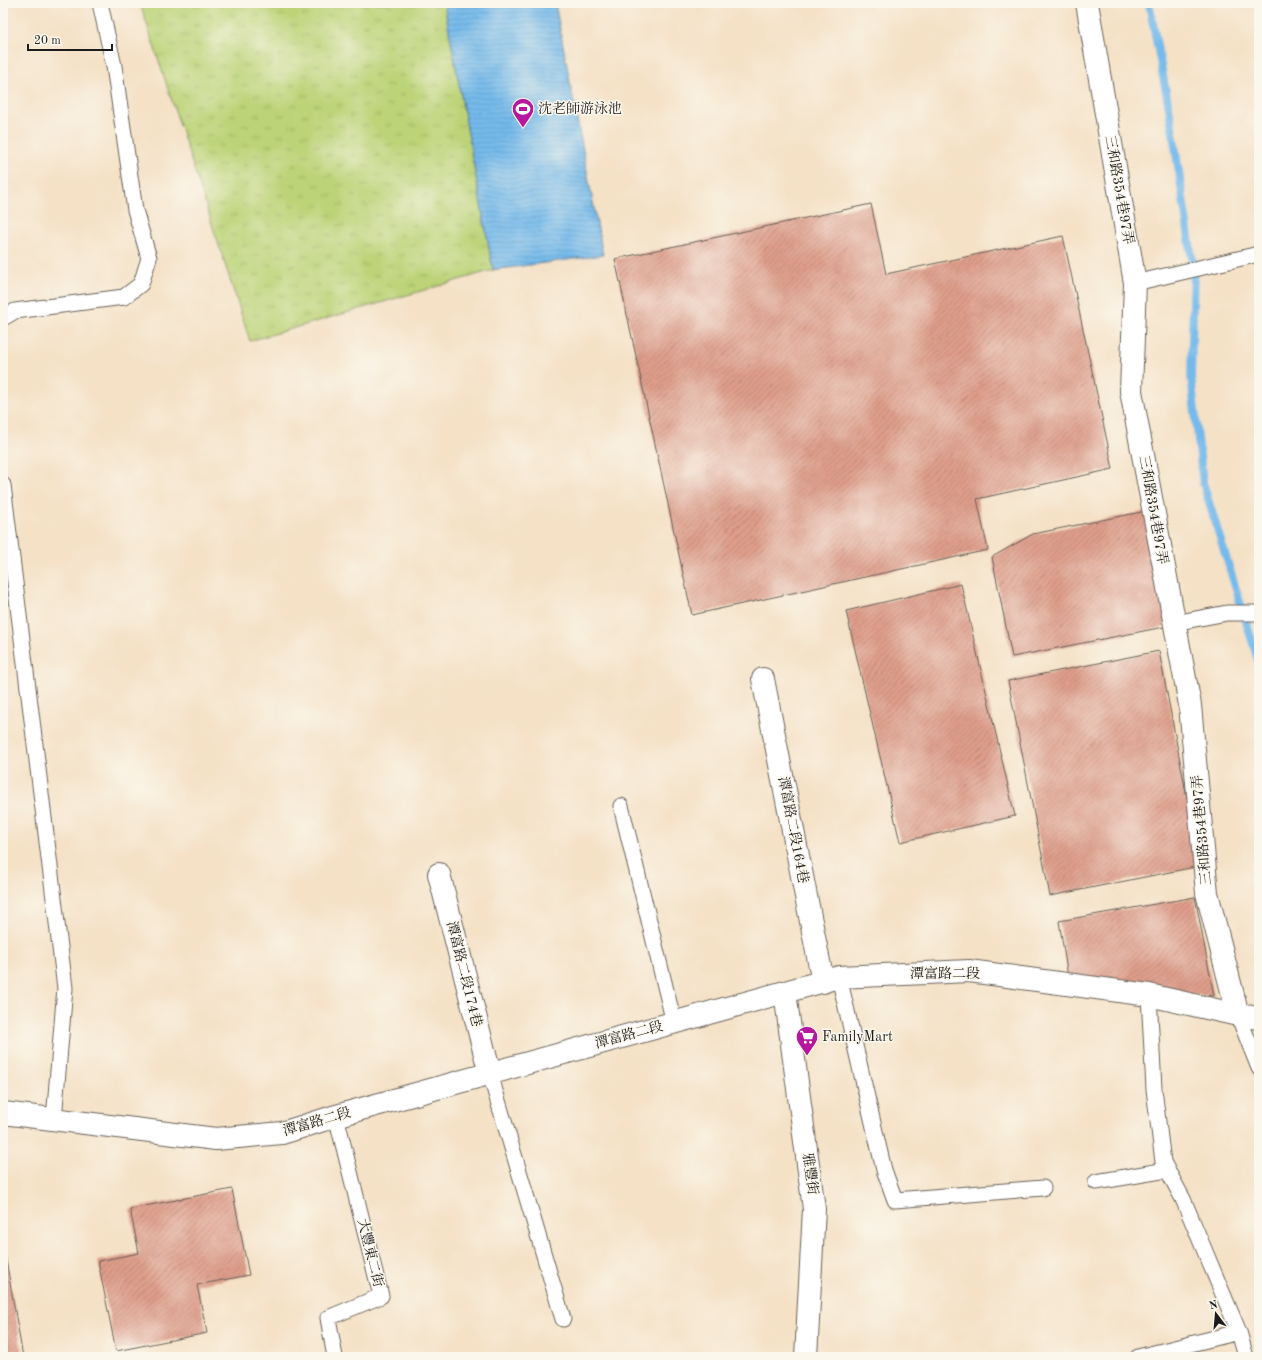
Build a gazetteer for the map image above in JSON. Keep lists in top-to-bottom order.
{
  "streets": {
    "street": [
      "三和路354巷97弄",
      "潭富路二段164巷",
      "潭富路二段174巷",
      "潭富路二段",
      "雅豐街"
    ],
    "lane": ["大豐東二街"]
  },
  "crossings": [
    ["三和路354巷97弄", "潭富路二段"],
    ["潭富路二段164巷", "潭富路二段"],
    ["潭富路二段174巷", "潭富路二段"],
    ["潭富路二段", "雅豐街"],
    ["潭富路二段", "大豐東二街"]
  ],
  "places": {
    "sports": ["沈老師游泳池"],
    "supermarket": ["FamilyMart"]
  },
  "scale_bar": "20 m",
  "north": "top"
}
